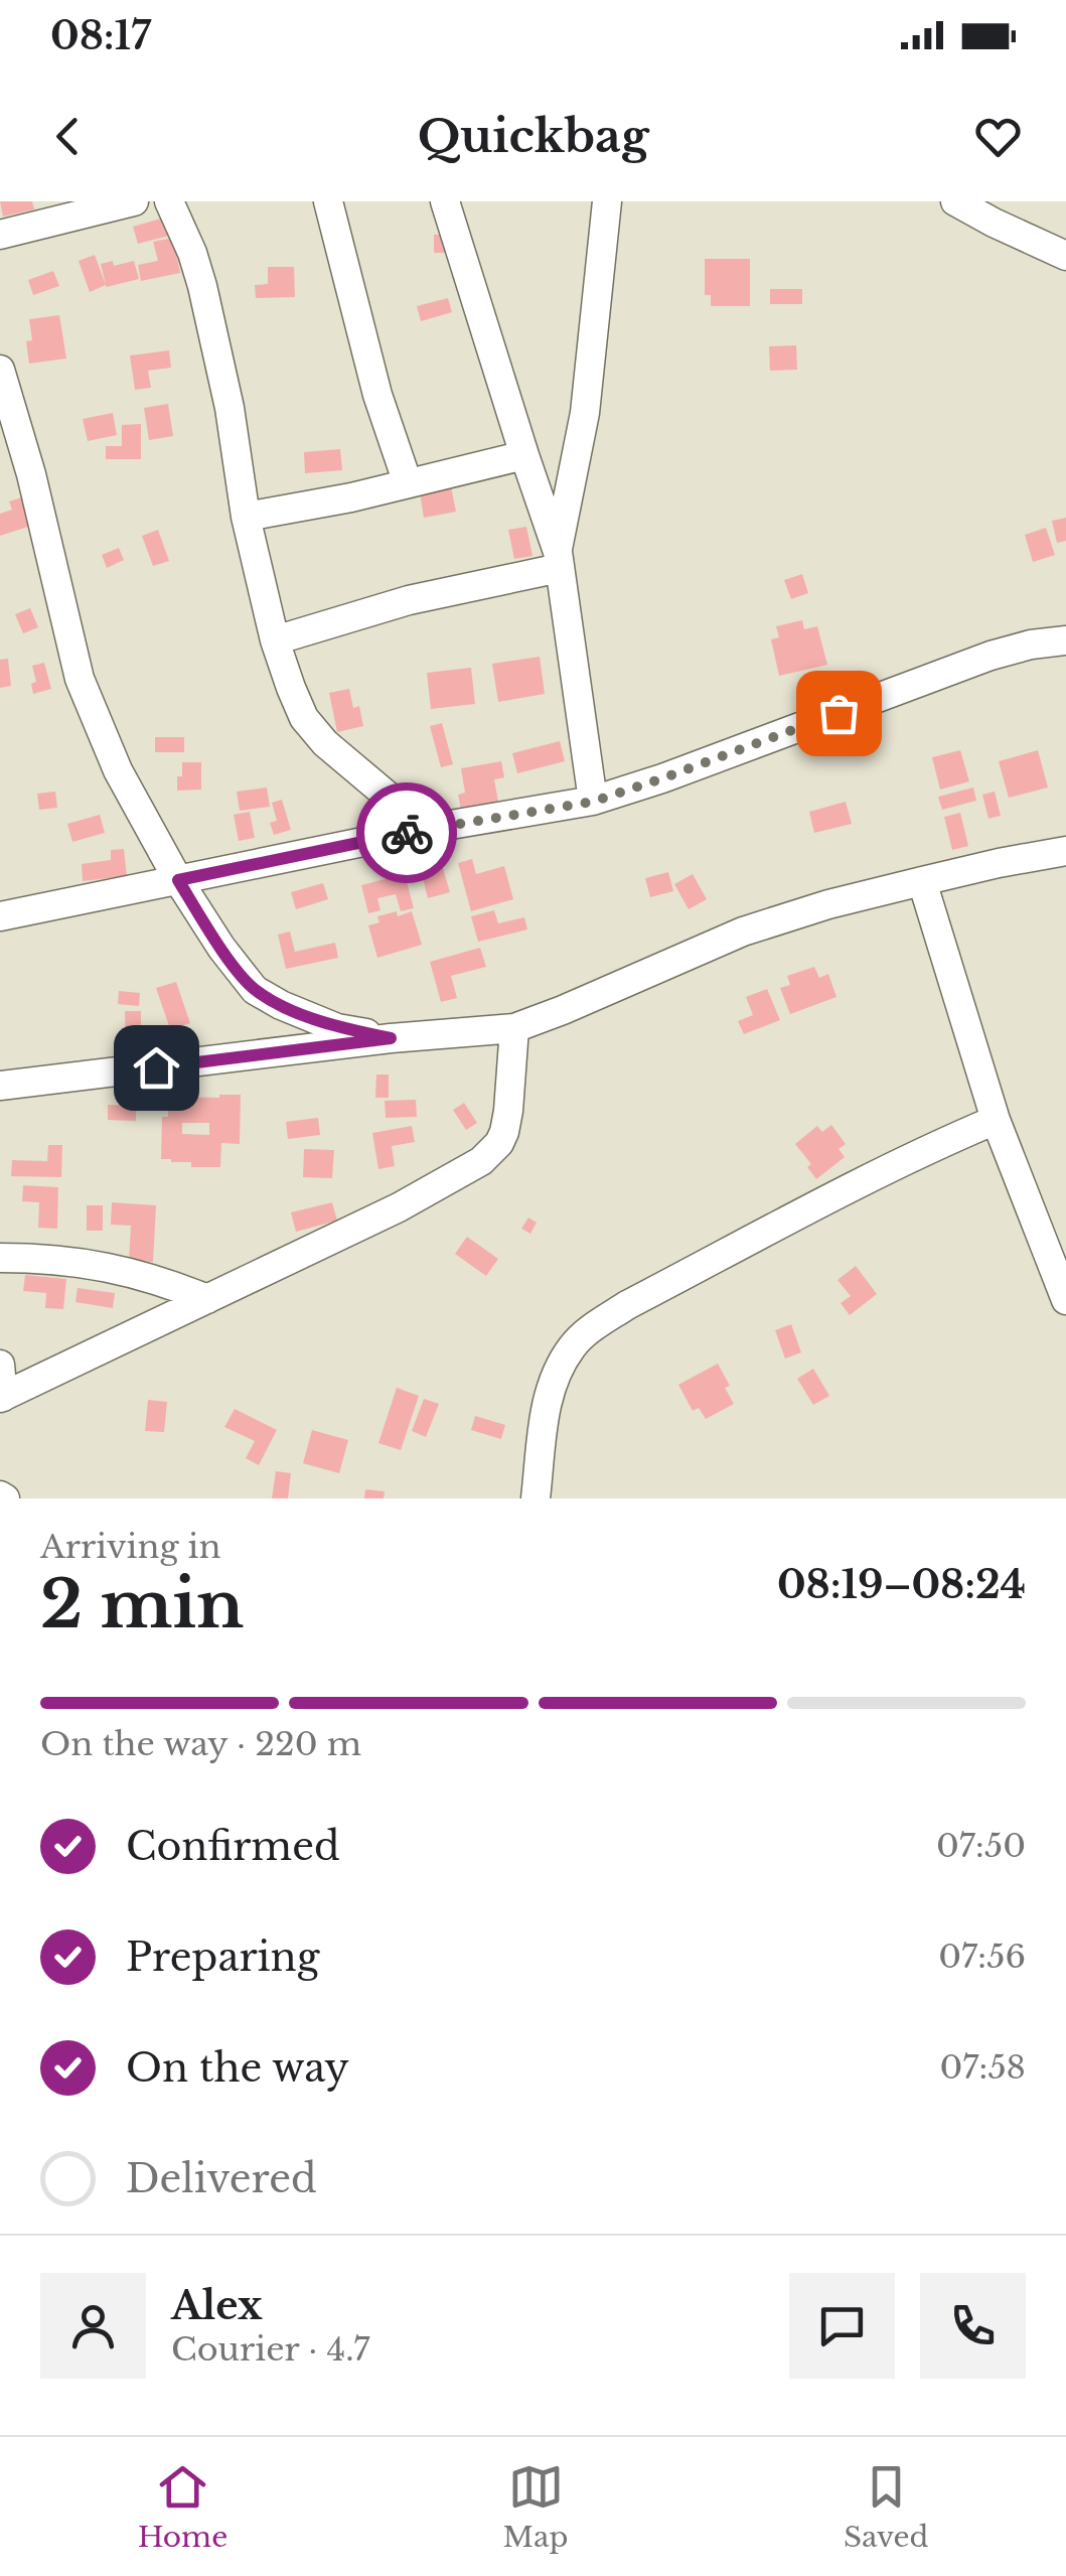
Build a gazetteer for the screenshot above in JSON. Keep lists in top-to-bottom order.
{
  "page": {
    "status": "08:17",
    "header": "Quickbag",
    "heading": ["2 min", "Arriving in", "08:19–08:24"],
    "panel": ["Alex", "Courier · 4.7"],
    "bar": "On the way · 220 m",
    "list": [
      ["Confirmed", "07:50"],
      ["Preparing", "07:56"],
      ["On the way", "07:58"],
      "Delivered"
    ],
    "tabs": ["Home", "Map", "Saved"]
  }
}
